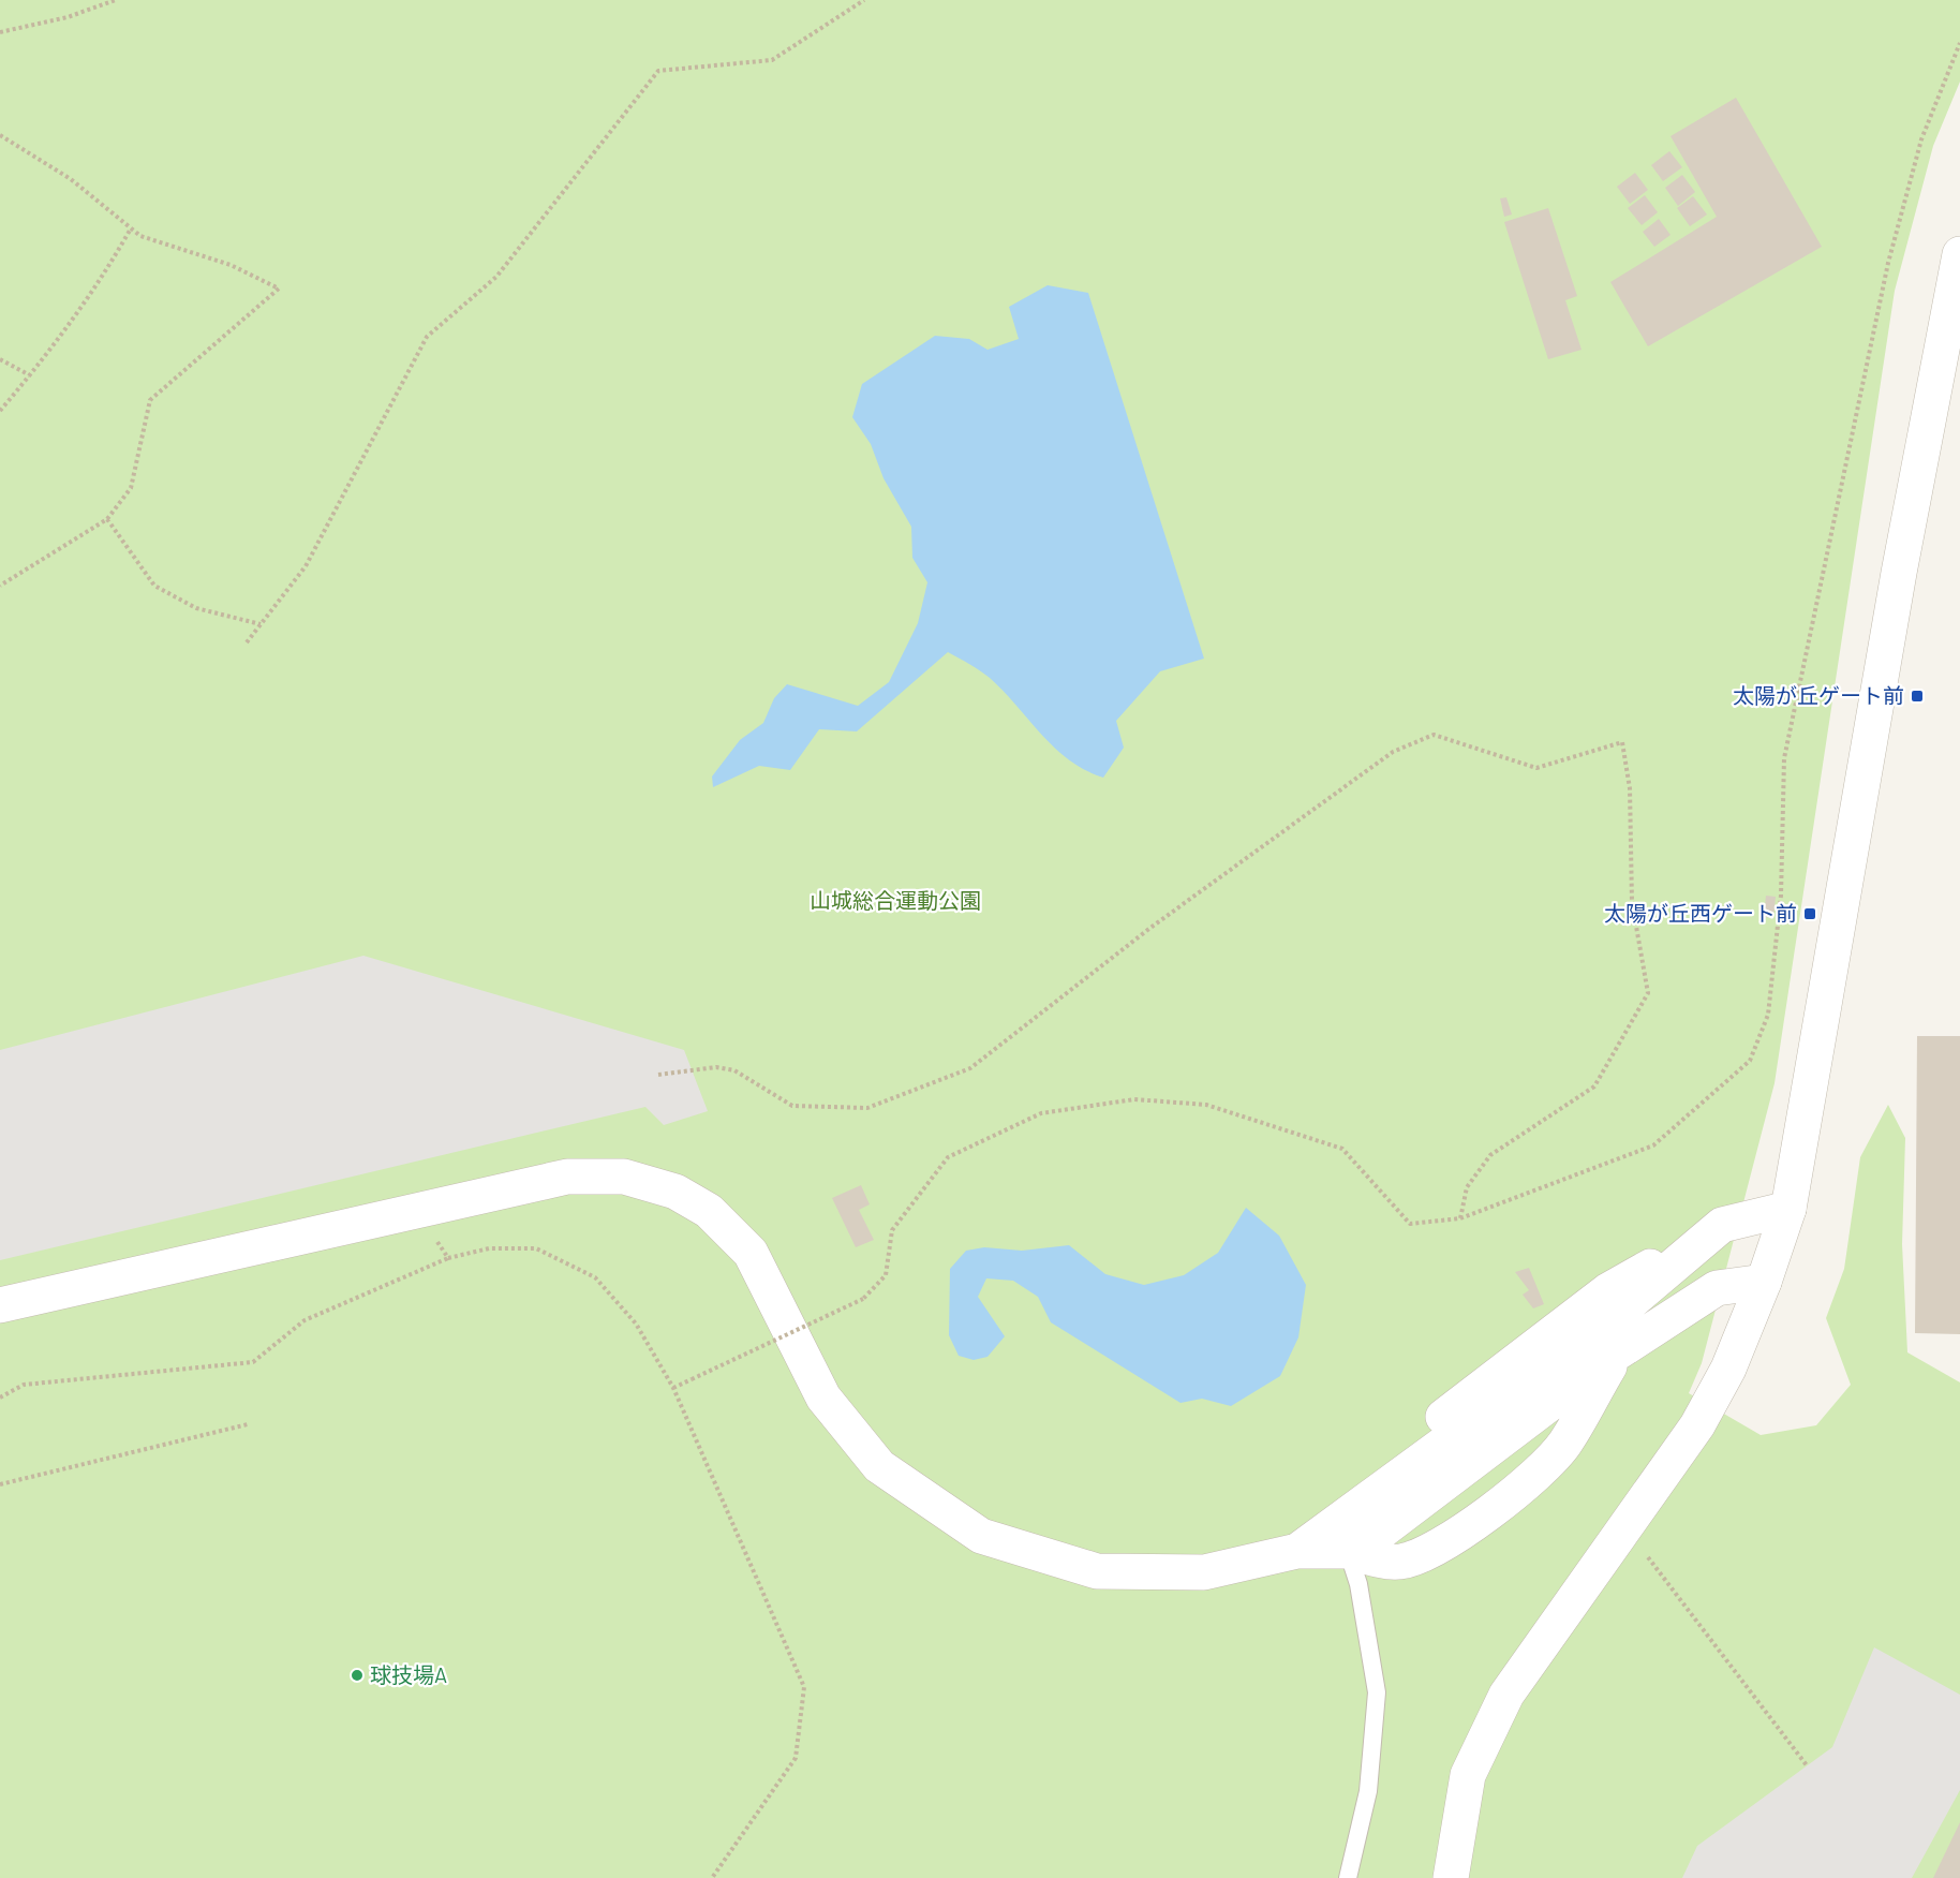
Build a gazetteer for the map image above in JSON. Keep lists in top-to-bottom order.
{
  "parks": ["山城総合運動公園"],
  "places": {
    "transit": ["太陽が丘ゲート前", "太陽が丘西ゲート前"],
    "other": ["球技場A"]
  }
}
